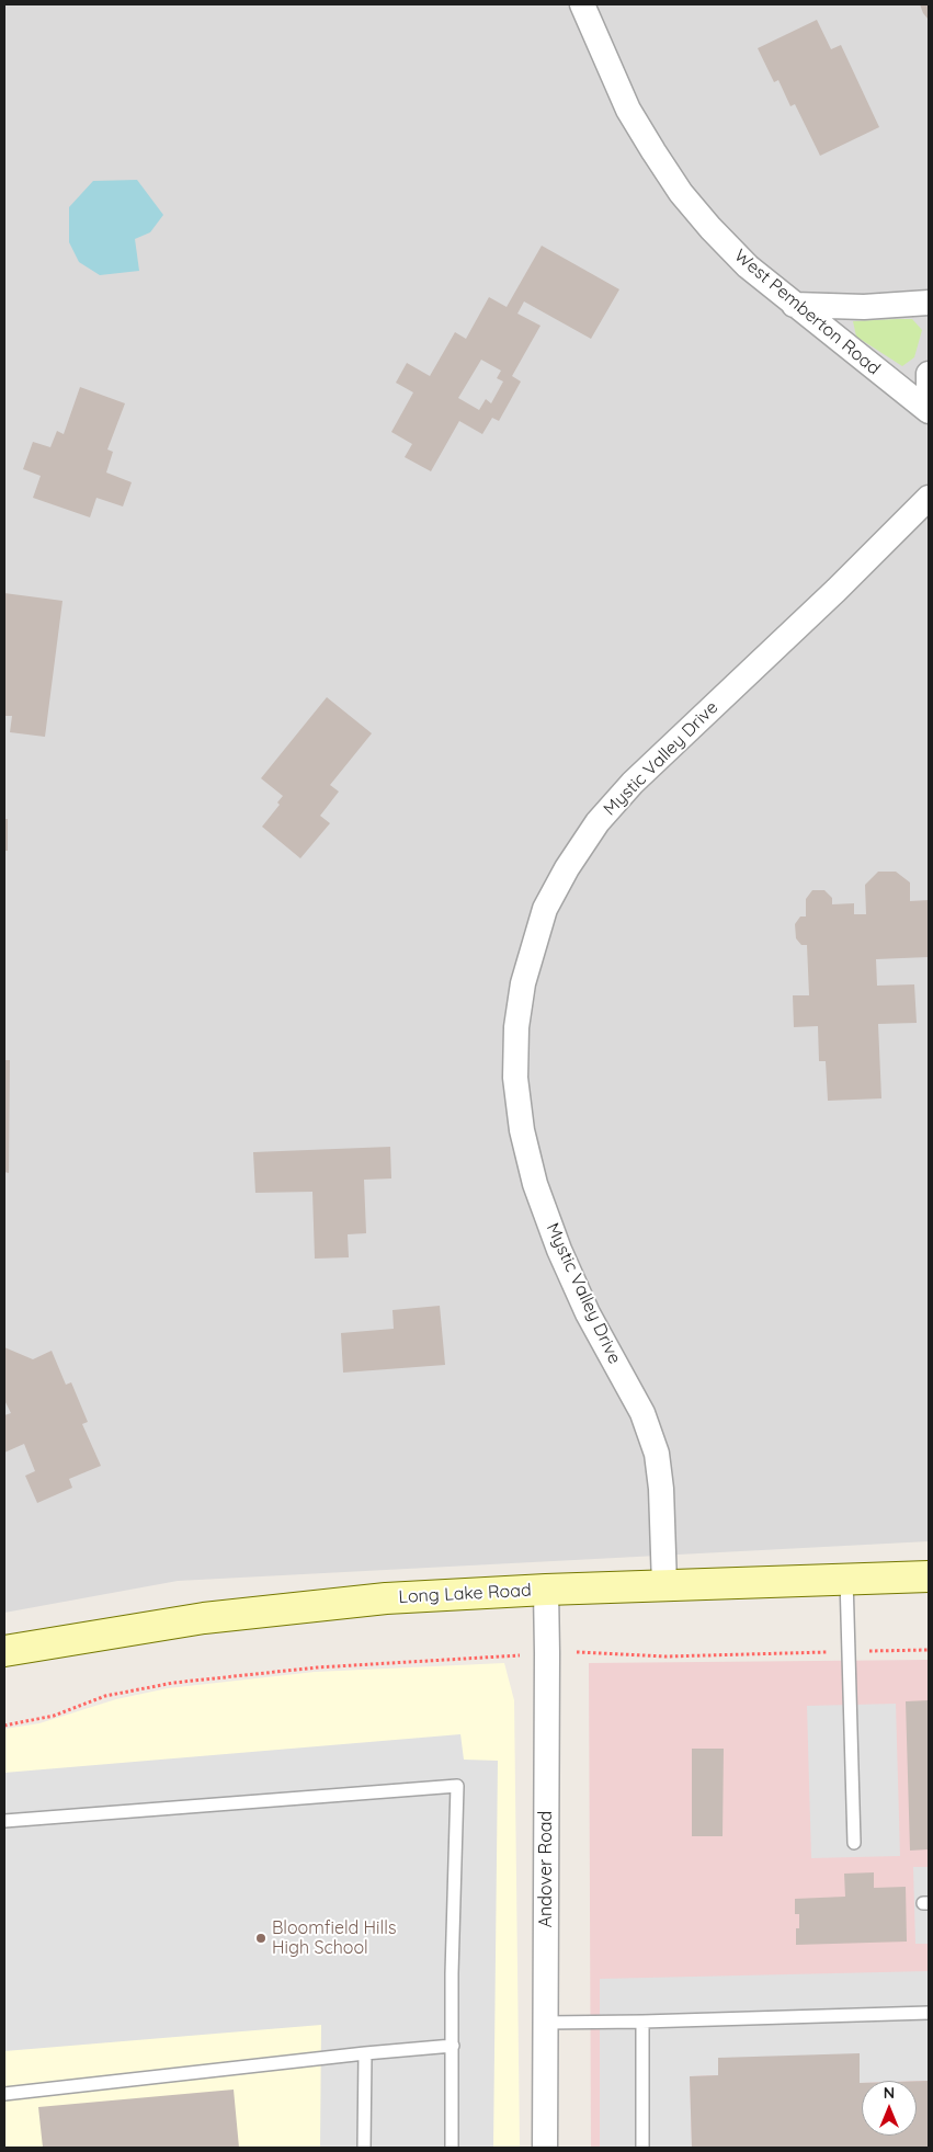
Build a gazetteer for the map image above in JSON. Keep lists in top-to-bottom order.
{
  "streets": {
    "main road": ["Long Lake Road"],
    "street": ["West Pemberton Road", "Mystic Valley Drive", "Andover Road"]
  },
  "crossings": [
    ["Mystic Valley Drive", "Long Lake Road"],
    ["Long Lake Road", "Andover Road"]
  ],
  "places": ["Bloomfield Hills High School"],
  "north": "top"
}
